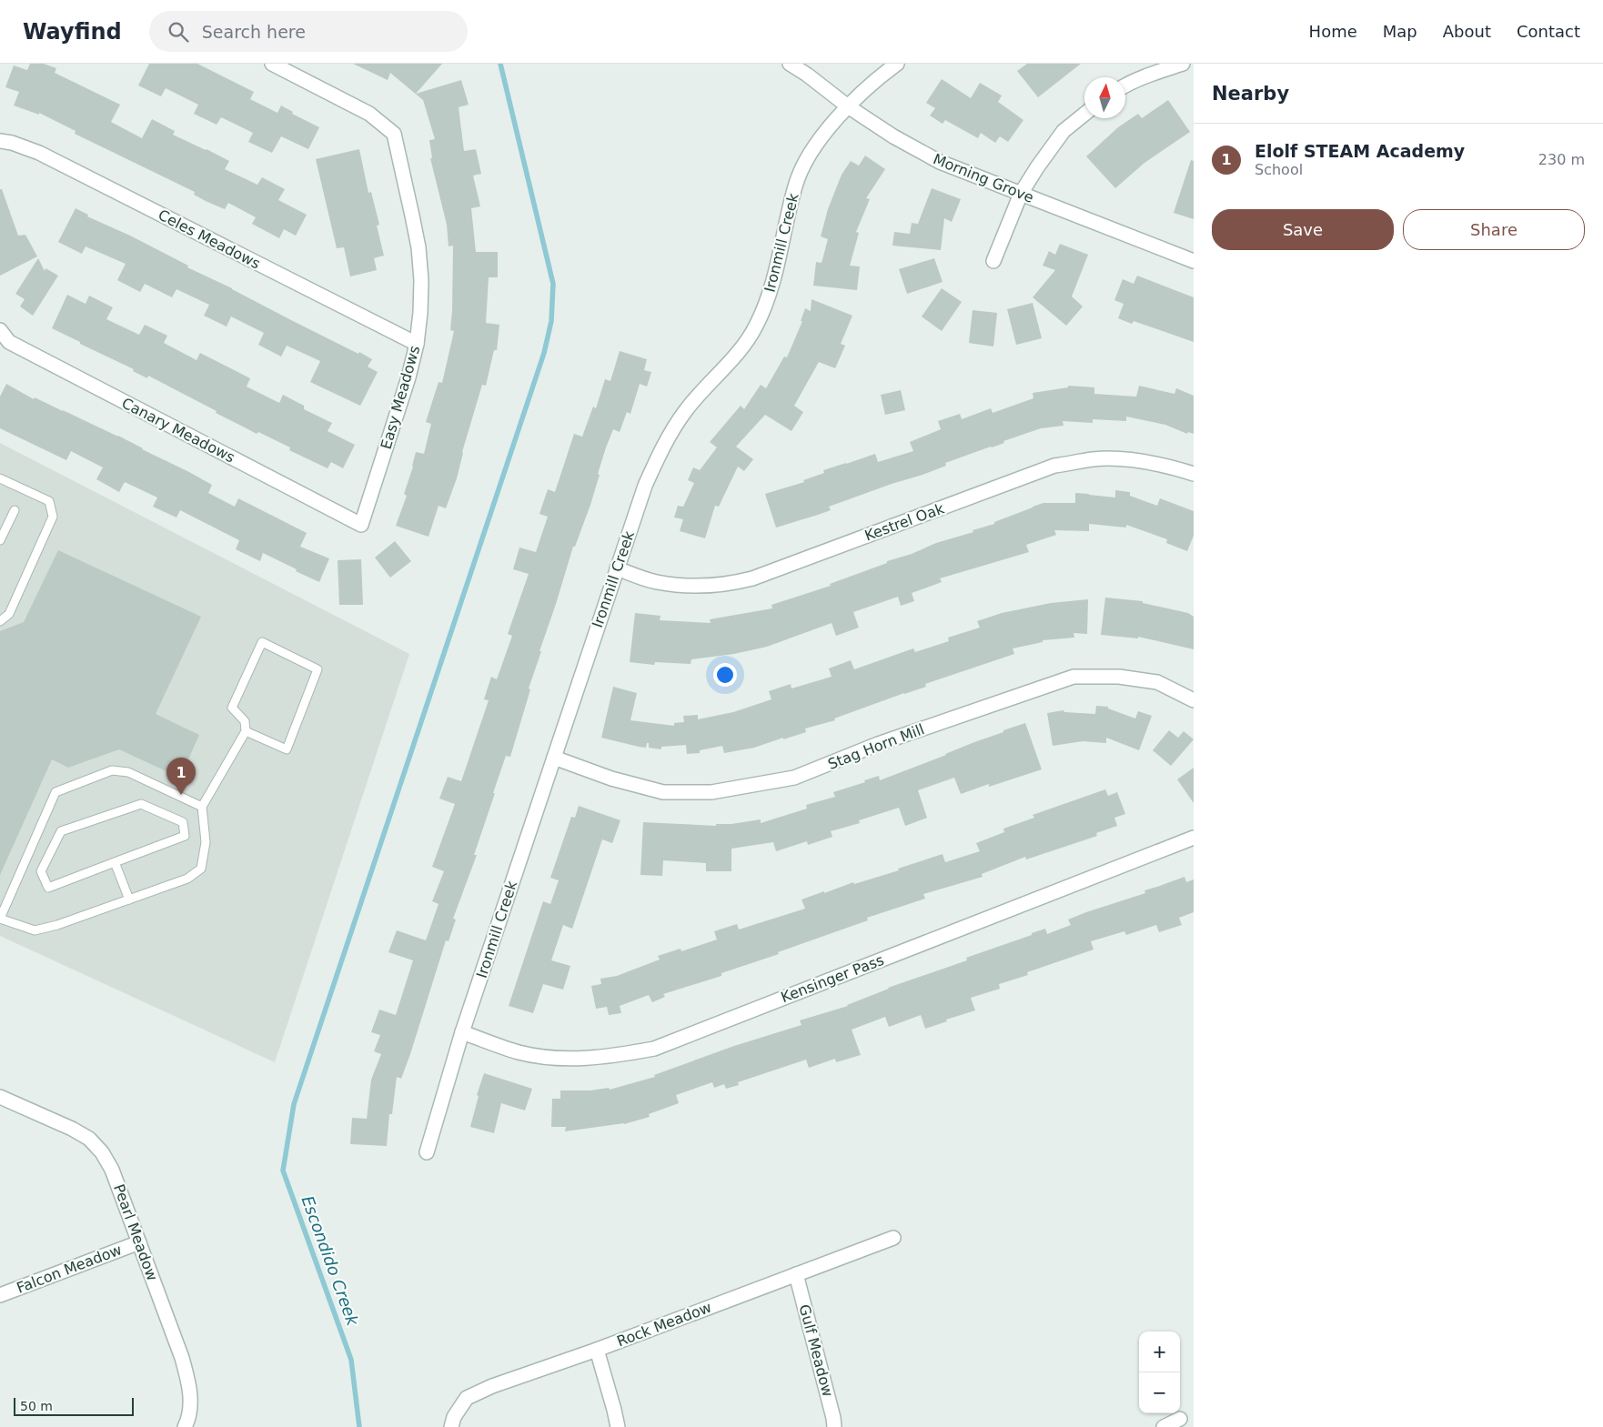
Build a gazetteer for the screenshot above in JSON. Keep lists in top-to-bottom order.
{
  "streets": {
    "street": [
      "Morning Grove",
      "Celes Meadows",
      "Ironmill Creek",
      "Easy Meadows",
      "Canary Meadows",
      "Kestrel Oak",
      "Stag Horn Mill",
      "Kensinger Pass",
      "Pearl Meadow",
      "Falcon Meadow",
      "Rock Meadow",
      "Gulf Meadow"
    ]
  },
  "crossings": [
    ["Morning Grove", "Ironmill Creek"],
    ["Celes Meadows", "Easy Meadows"],
    ["Ironmill Creek", "Kestrel Oak"],
    ["Ironmill Creek", "Stag Horn Mill"],
    ["Ironmill Creek", "Kensinger Pass"],
    ["Easy Meadows", "Canary Meadows"],
    ["Pearl Meadow", "Falcon Meadow"],
    ["Rock Meadow", "Gulf Meadow"]
  ],
  "water": ["Escondido Creek"],
  "scale_bar": "50 m",
  "north": "top",
  "page": {
    "header": "Wayfind",
    "search": "Search here",
    "nav": [
      "Home",
      "Map",
      "About",
      "Contact"
    ],
    "heading": "Nearby",
    "list": [
      {
        "mark": "1",
        "name": "Elolf STEAM Academy",
        "note": "School",
        "value": "230 m"
      }
    ],
    "buttons": ["Save", "Share"],
    "pins": "1",
    "map_buttons": ["+", "−"],
    "scale": "50 m"
  }
}
